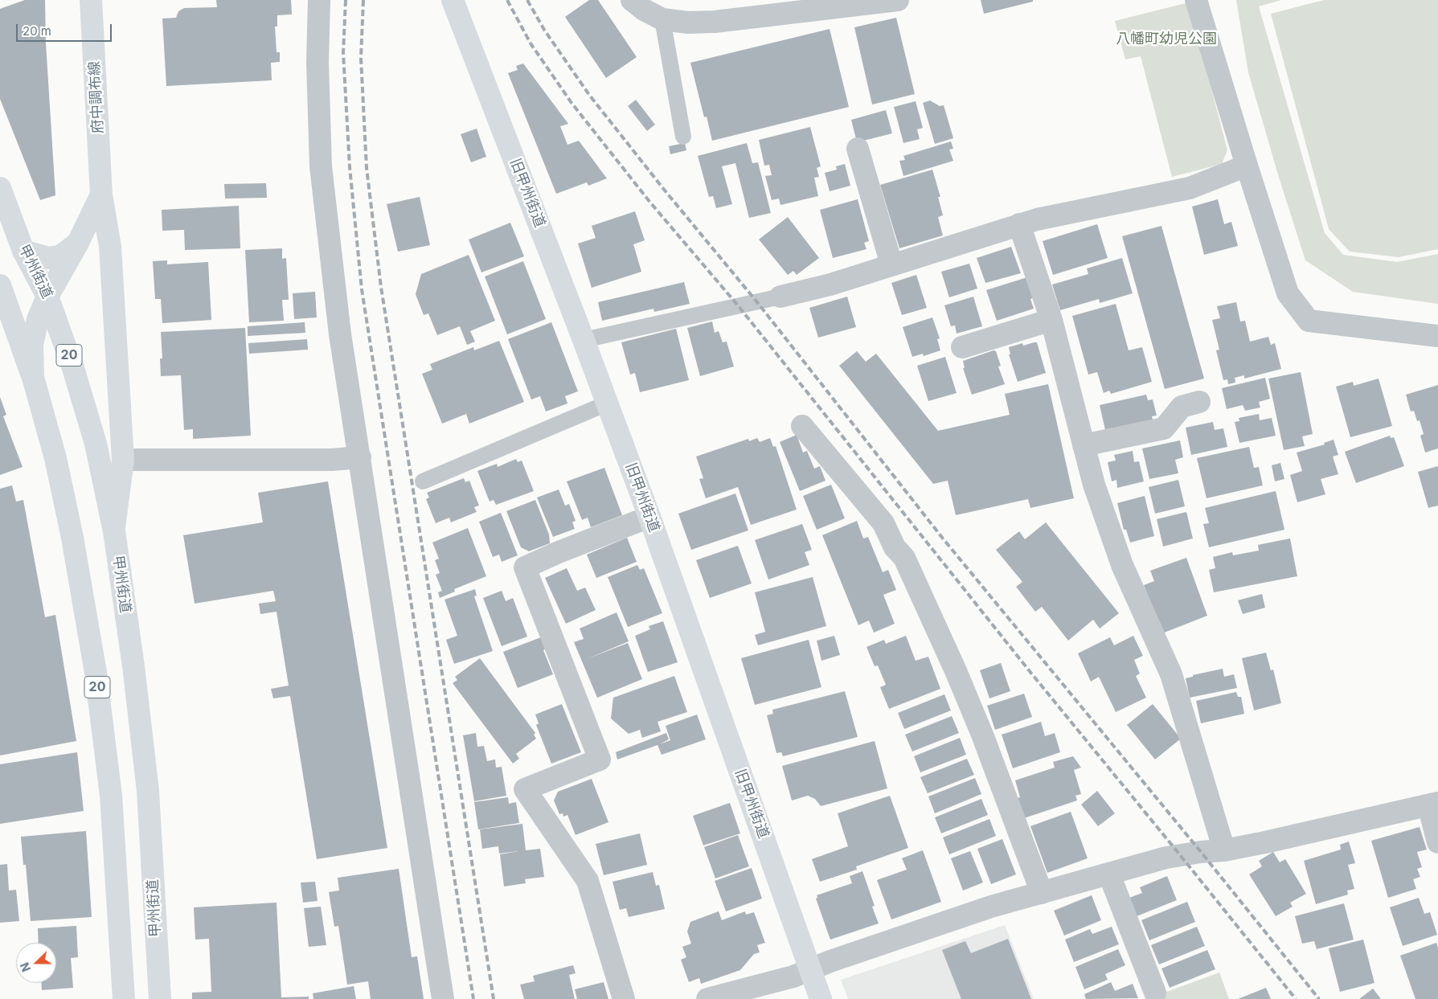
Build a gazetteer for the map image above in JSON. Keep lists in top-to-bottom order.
{
  "streets": {
    "main road": [
      "府中調布線",
      "旧甲州街道",
      "甲州街道",
      "20"
    ]
  },
  "crossings": [
    ["府中調布線", "甲州街道"]
  ],
  "parks": ["八幡町幼児公園"],
  "scale_bar": "20 m",
  "north": "left"
}
